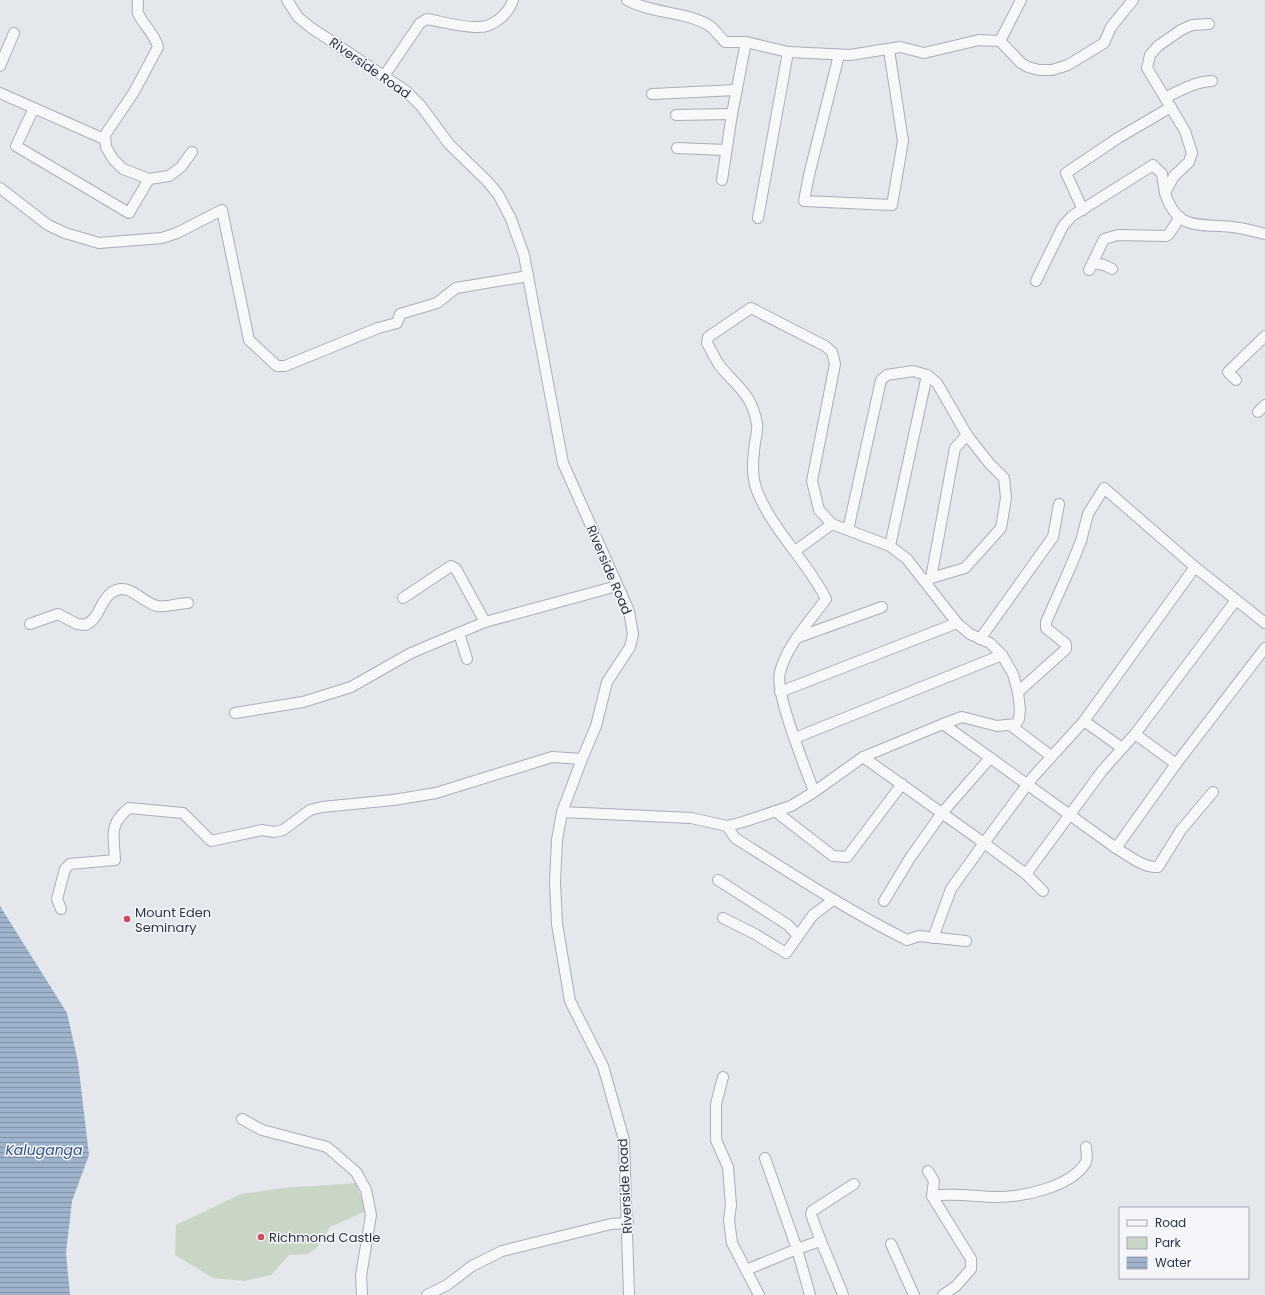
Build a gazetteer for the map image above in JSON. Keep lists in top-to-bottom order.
{
  "streets": {
    "street": ["Riverside Road"]
  },
  "water": ["Kaluganga"],
  "places": ["Mount Eden Seminary", "Richmond Castle"],
  "legend": ["Road", "Park", "Water"]
}
